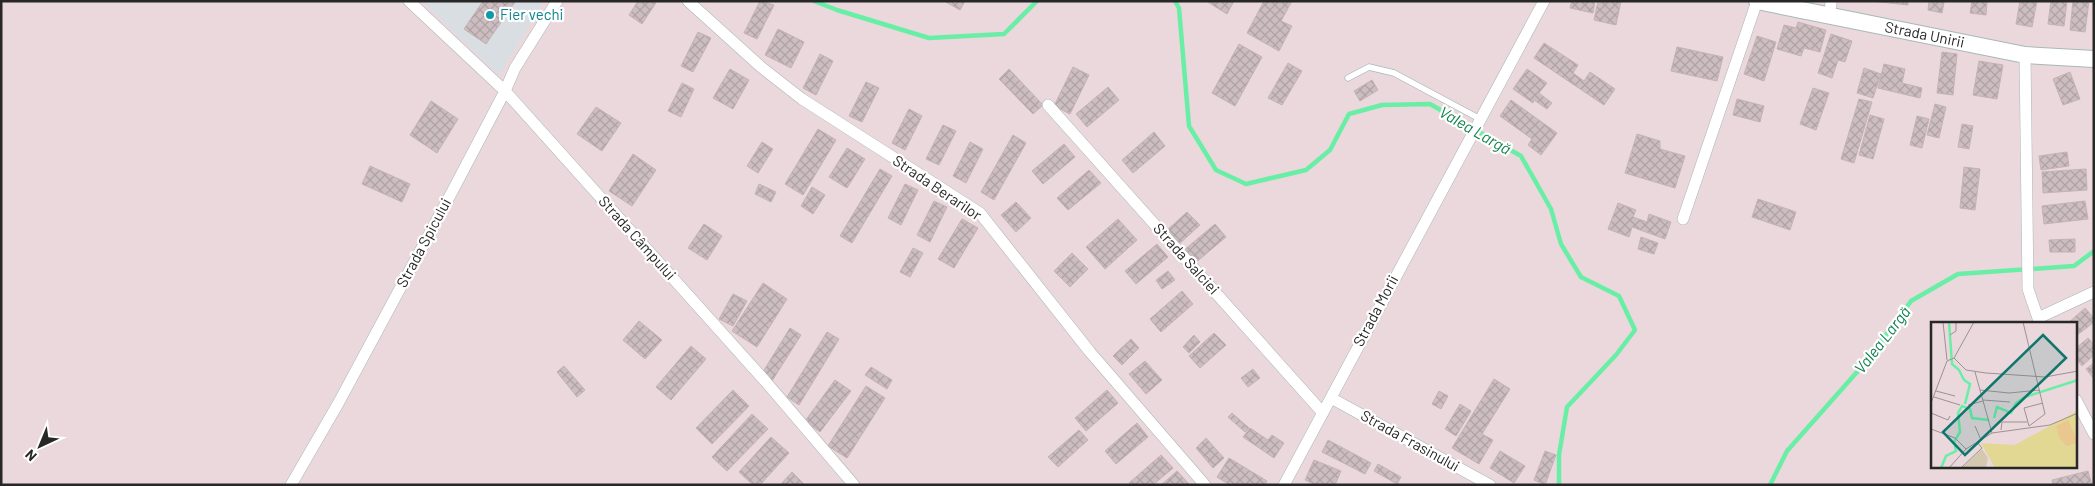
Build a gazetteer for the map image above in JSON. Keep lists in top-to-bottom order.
{
  "streets": {
    "main road": ["Strada Unirii"],
    "street": [
      "Strada Berarilor",
      "Strada Câmpului",
      "Strada Spicului",
      "Strada Salciei",
      "Strada Morii",
      "Strada Frasinului"
    ]
  },
  "crossings": [
    ["Strada Câmpului", "Strada Spicului"],
    ["Strada Salciei", "Strada Morii"],
    ["Strada Morii", "Strada Frasinului"]
  ],
  "water": ["Valea Largă"],
  "places": ["Fier vechi"],
  "north": "bottom left"
}
